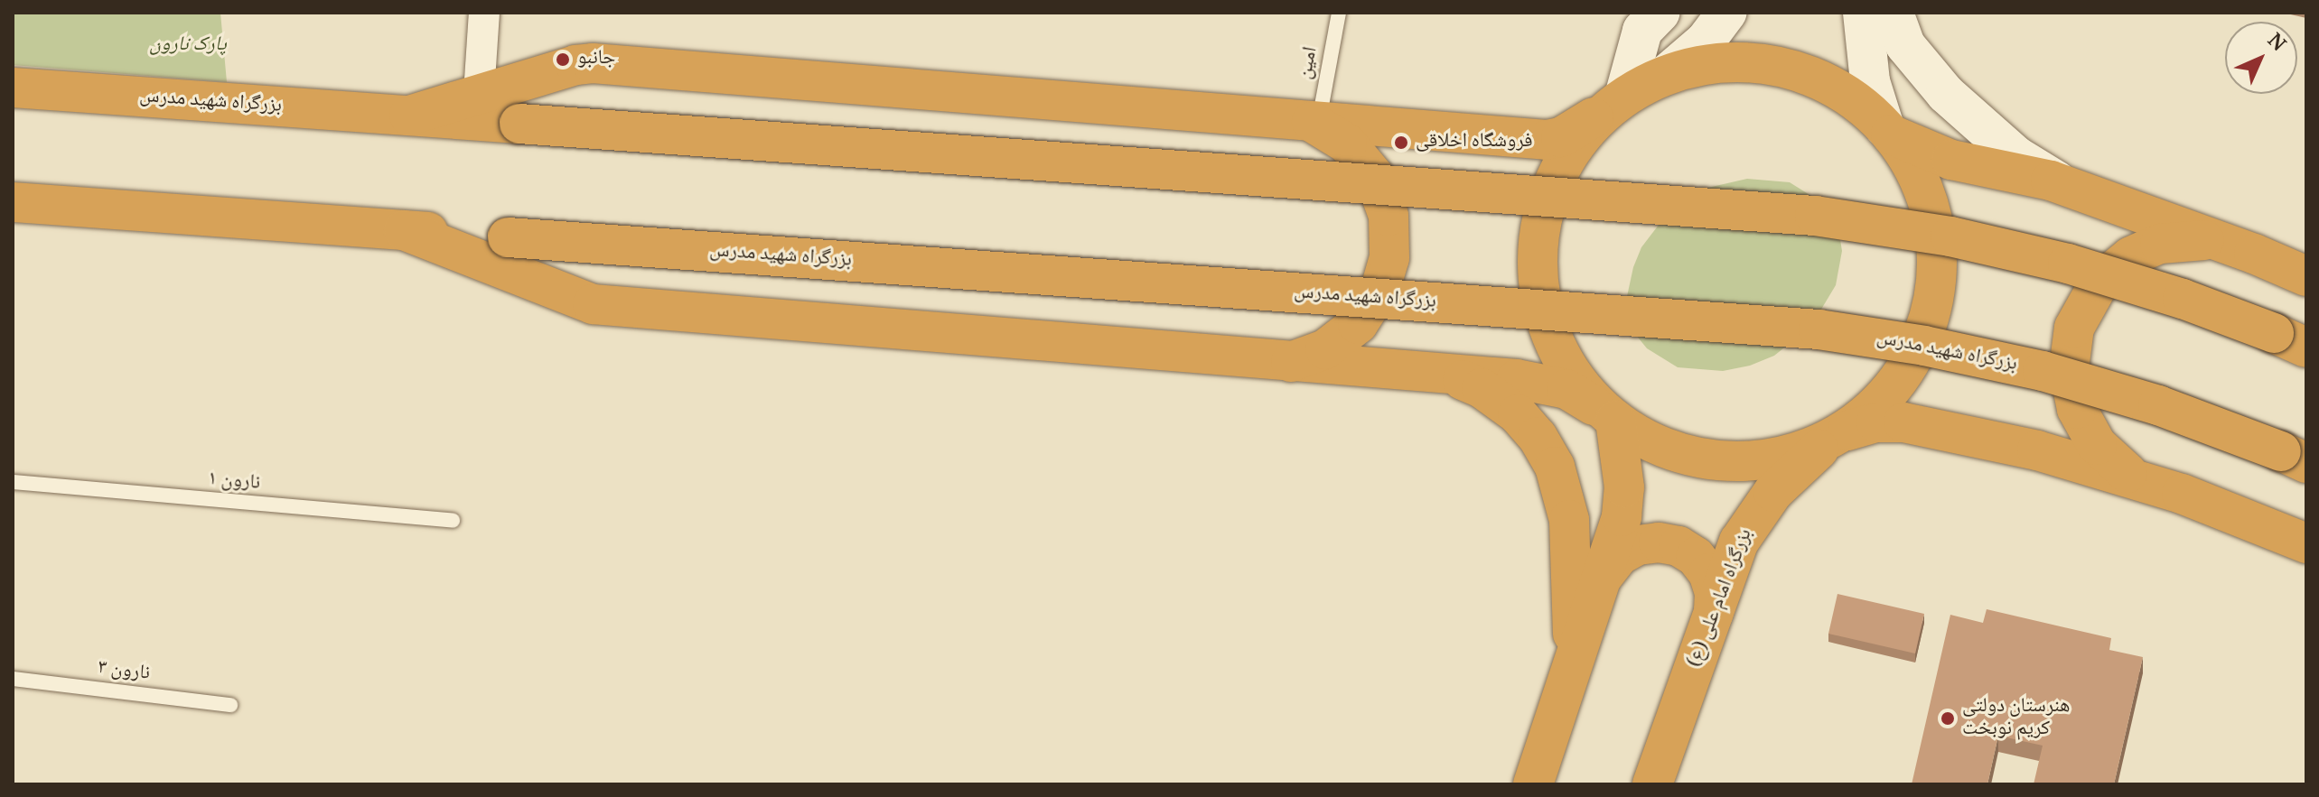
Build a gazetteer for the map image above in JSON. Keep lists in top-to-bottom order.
{
  "streets": {
    "highway": ["بزرگراه شهید مدرس", "بزرگراه امام علی (ع)"],
    "lane": ["امین", "نارون ۱", "نارون ۳"]
  },
  "crossings": [
    ["امین", "بزرگراه شهید مدرس"],
    ["بزرگراه شهید مدرس", "بزرگراه امام علی (ع)"]
  ],
  "parks": ["پارک نارون"],
  "places": ["جانبو", "فروشگاه اخلاقی", "هنرستان دولتی کریم نوبخت"],
  "north": "top right"
}
